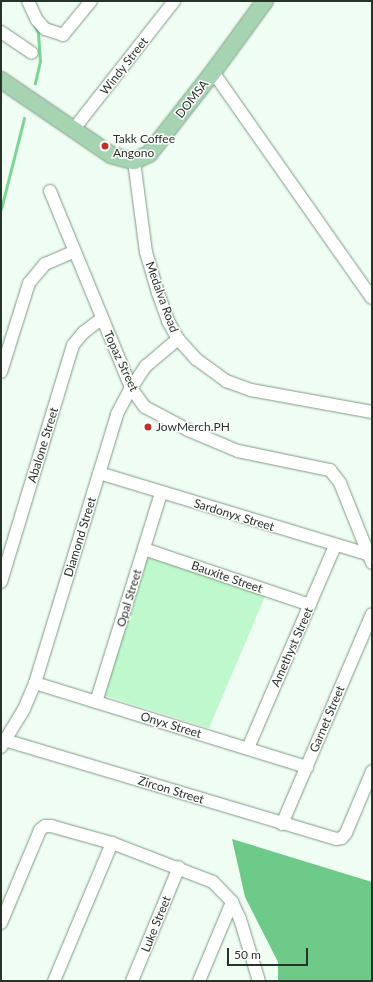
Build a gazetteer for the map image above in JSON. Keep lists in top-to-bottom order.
{
  "streets": {
    "main road": ["DOMSA"],
    "street": [
      "Windy Street",
      "Medalva Road",
      "Topaz Street",
      "Abalone Street",
      "Sardonyx Street",
      "Diamond Street",
      "Bauxite Street",
      "Opal Street",
      "Amethyst Street",
      "Garnet Street",
      "Onyx Street",
      "Zircon Street",
      "Luke Street"
    ]
  },
  "crossings": [
    ["DOMSA", "Medalva Road"],
    ["Medalva Road", "Diamond Street"],
    ["Topaz Street", "Abalone Street"],
    ["Topaz Street", "Sardonyx Street"],
    ["Topaz Street", "Diamond Street"],
    ["Sardonyx Street", "Diamond Street"],
    ["Sardonyx Street", "Opal Street"],
    ["Sardonyx Street", "Amethyst Street"],
    ["Diamond Street", "Onyx Street"],
    ["Diamond Street", "Zircon Street"],
    ["Bauxite Street", "Opal Street"],
    ["Bauxite Street", "Amethyst Street"],
    ["Opal Street", "Onyx Street"],
    ["Amethyst Street", "Onyx Street"],
    ["Garnet Street", "Onyx Street"],
    ["Garnet Street", "Zircon Street"]
  ],
  "places": ["Takk Coffee Angono", "JowMerch.PH"],
  "scale_bar": "50 m"
}
